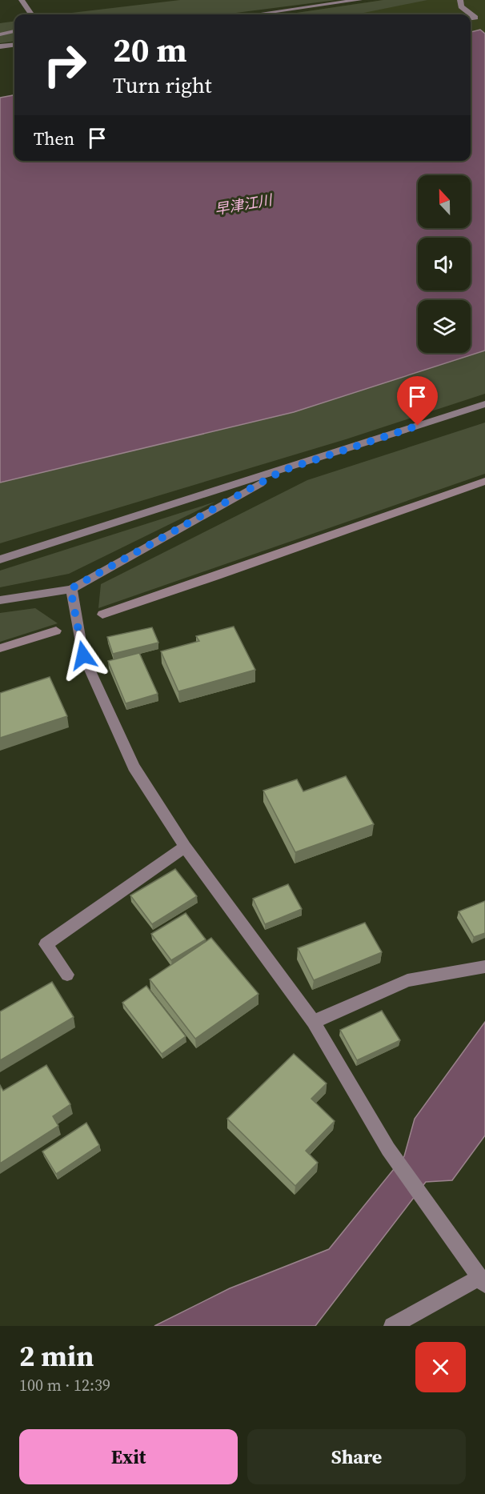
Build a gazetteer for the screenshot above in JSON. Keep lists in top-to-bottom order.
{
  "water": ["早津江川"],
  "north": "top",
  "page": {
    "turn": ["20 m", "Turn right"],
    "then": "Then",
    "heading": ["2 min", "100 m · 12:39"],
    "buttons": ["Exit", "Share"]
  }
}
